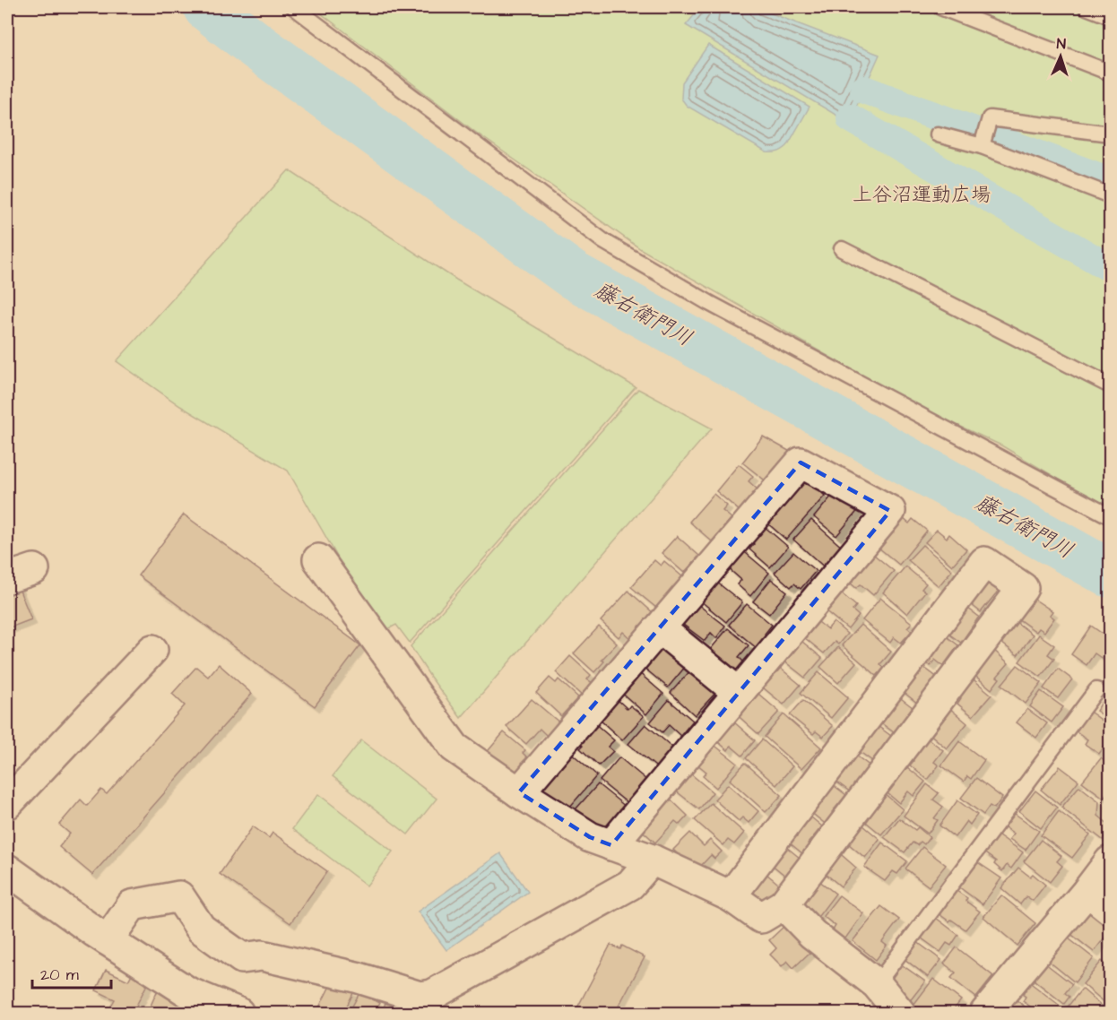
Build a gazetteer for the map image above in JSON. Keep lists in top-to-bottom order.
{
  "water": ["藤右衛門川"],
  "parks": ["上谷沼運動広場"],
  "scale_bar": "20 m",
  "north": "top"
}
